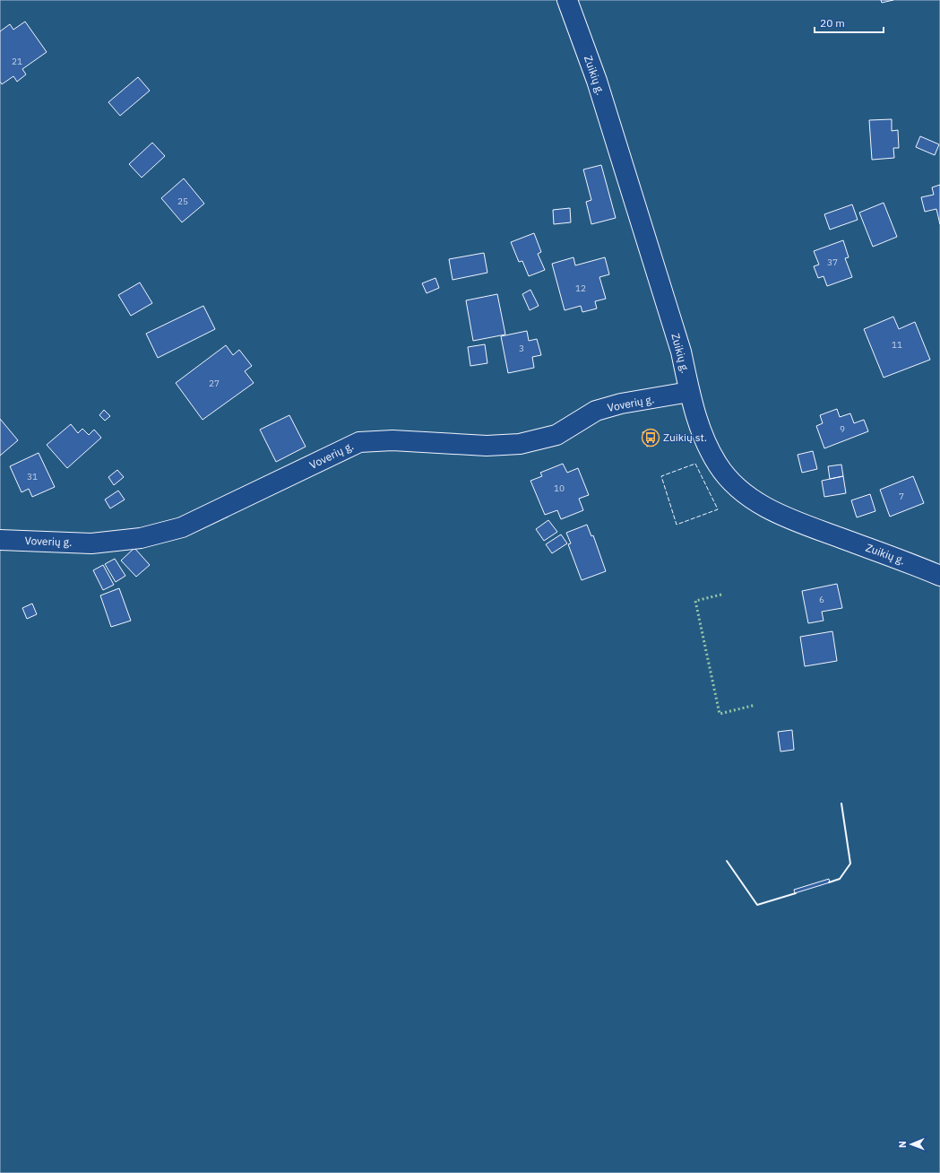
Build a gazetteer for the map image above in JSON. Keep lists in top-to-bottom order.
{
  "streets": {
    "street": ["Zuikių g.", "Voverių g."]
  },
  "crossings": [
    ["Zuikių g.", "Voverių g."]
  ],
  "places": {
    "bus stop": ["Zuikių st."]
  },
  "house_numbers": [
    "21",
    "25",
    "37",
    "12",
    "11",
    "3",
    "27",
    "9",
    "31",
    "10",
    "7",
    "6"
  ],
  "scale_bar": "20 m",
  "north": "left"
}
